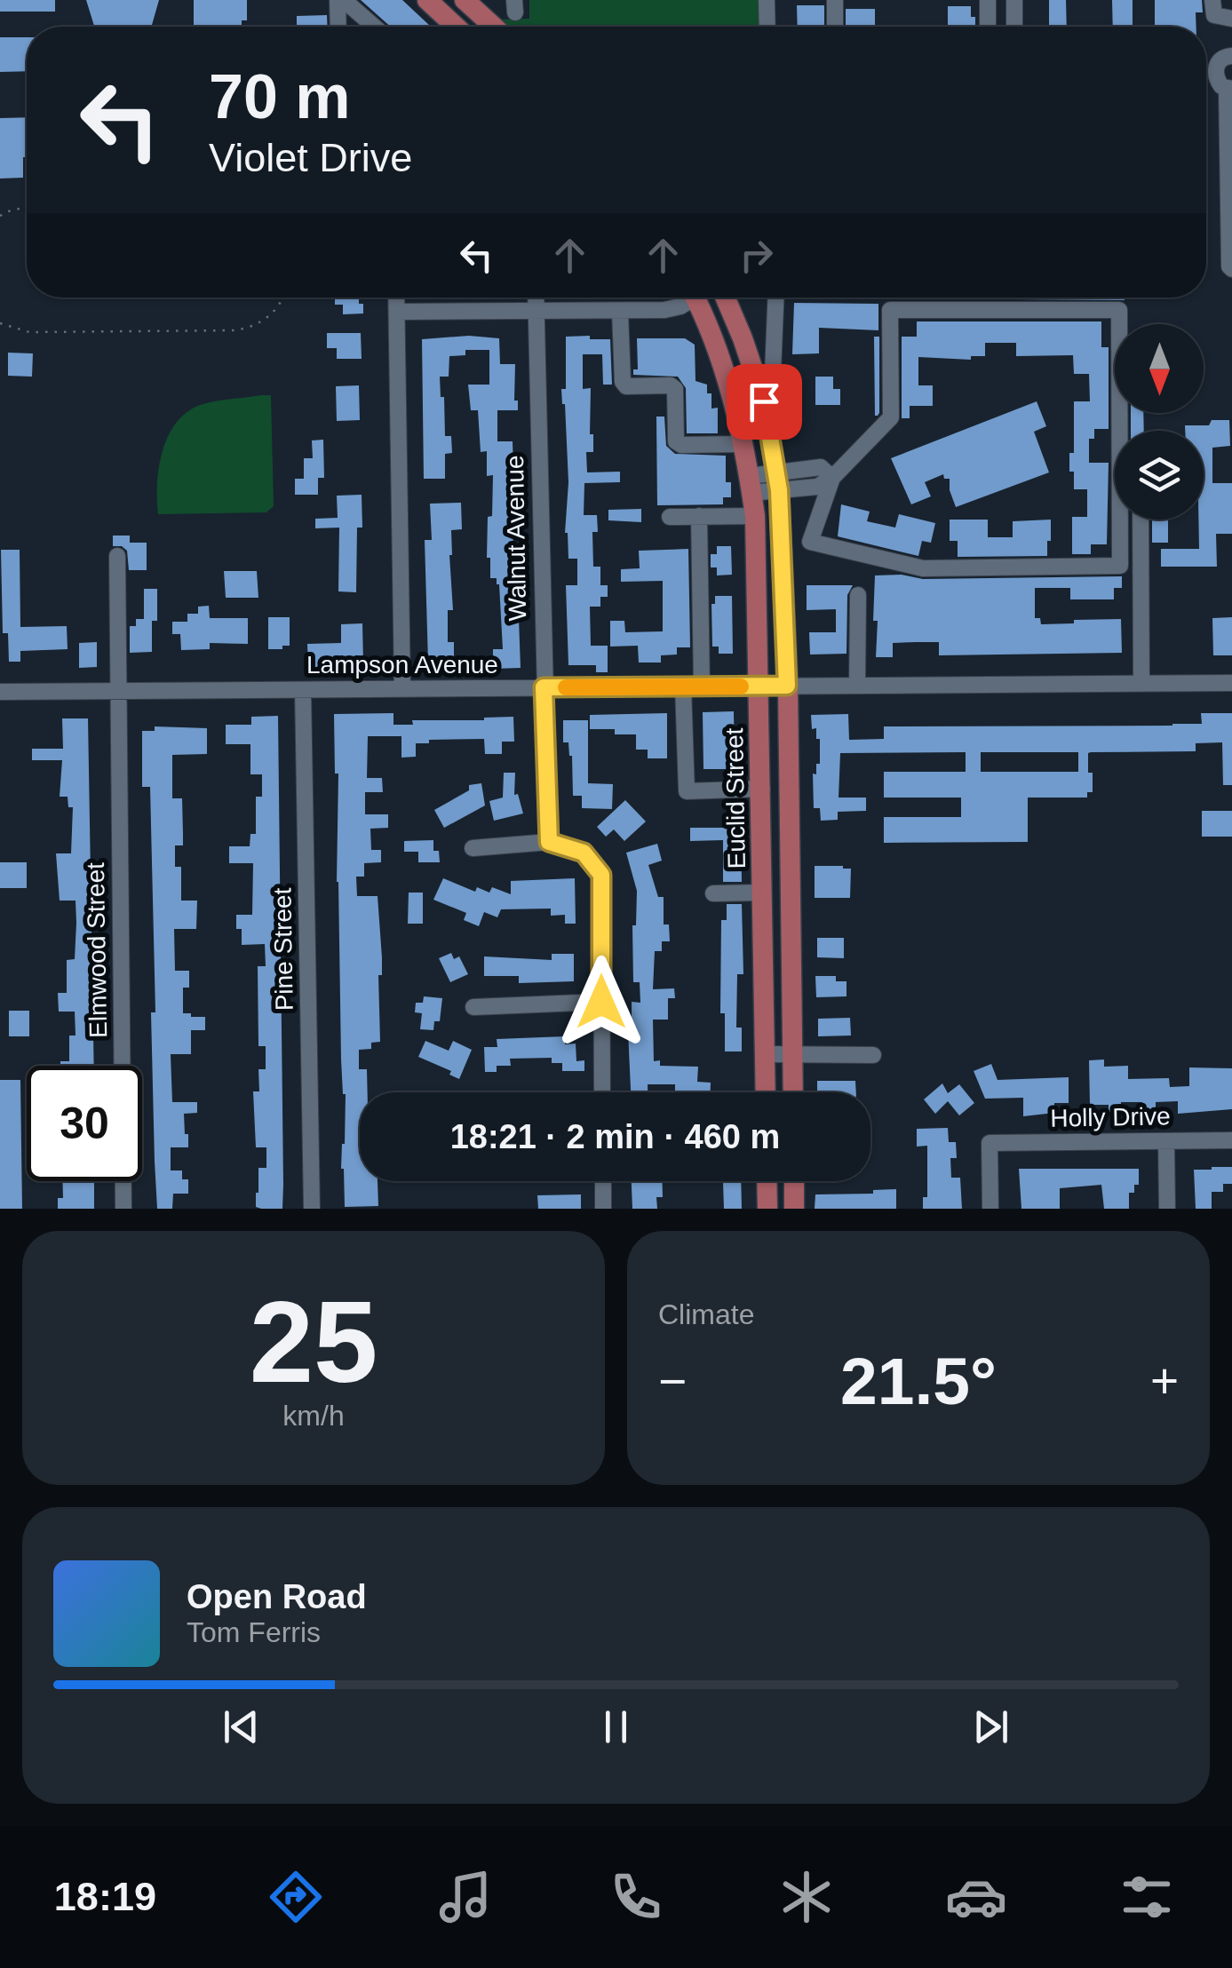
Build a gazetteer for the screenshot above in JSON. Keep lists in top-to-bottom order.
{
  "streets": {
    "main road": ["Euclid Street"],
    "street": [
      "Walnut Avenue",
      "Lampson Avenue",
      "Pine Street",
      "Elmwood Street",
      "Holly Drive"
    ]
  },
  "crossings": [
    ["Walnut Avenue", "Lampson Avenue"],
    ["Lampson Avenue", "Euclid Street"],
    ["Lampson Avenue", "Pine Street"],
    ["Lampson Avenue", "Elmwood Street"]
  ],
  "north": "bottom",
  "page": {
    "turn": ["70 m", "Violet Drive"],
    "limit": "30",
    "trip": "18:21 · 2 min · 460 m",
    "tile": [
      ["25", "km/h"],
      "Climate"
    ],
    "heat": ["−", "21.5°", "+"],
    "song": ["Open Road", "Tom Ferris"],
    "tabs": "18:19"
  }
}
